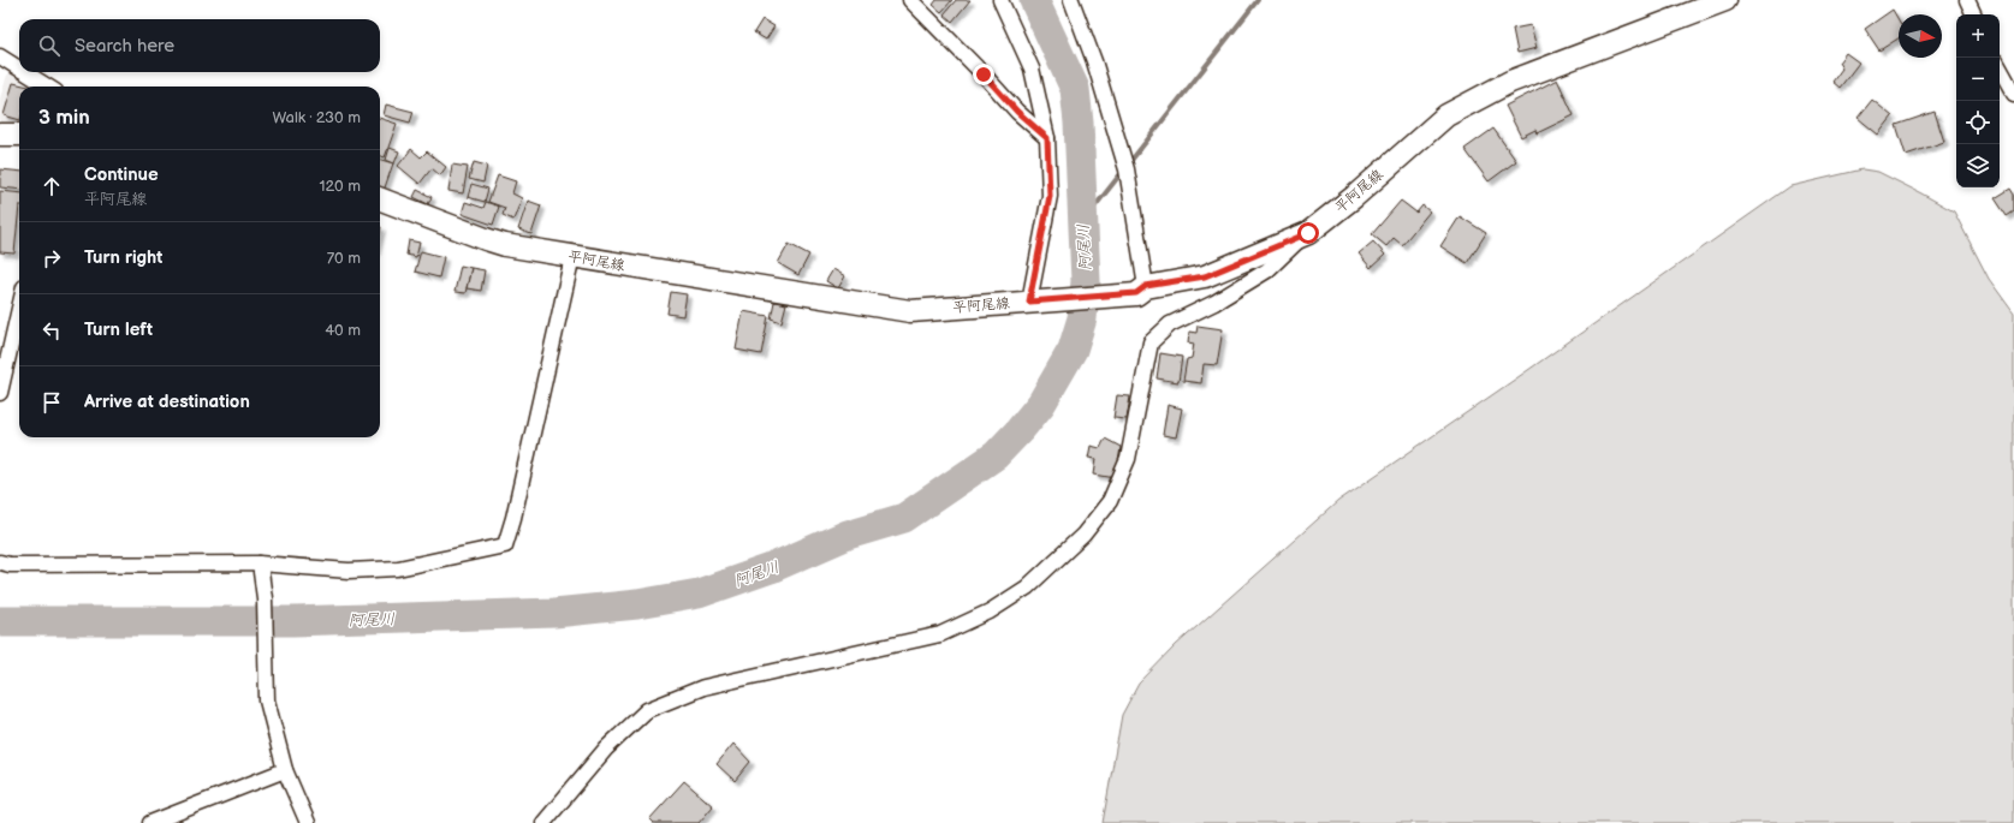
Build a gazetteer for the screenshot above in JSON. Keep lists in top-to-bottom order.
{
  "streets": {
    "main road": ["平阿尾線"]
  },
  "water": ["阿尾川"],
  "north": "right",
  "page": {
    "map_buttons": ["+", "−"],
    "search": "Search here",
    "heading": ["3 min", "Walk · 230 m"],
    "list": [
      ["Continue", "平阿尾線", "120 m"],
      ["Turn right", "70 m"],
      ["Turn left", "40 m"],
      "Arrive at destination"
    ]
  }
}
